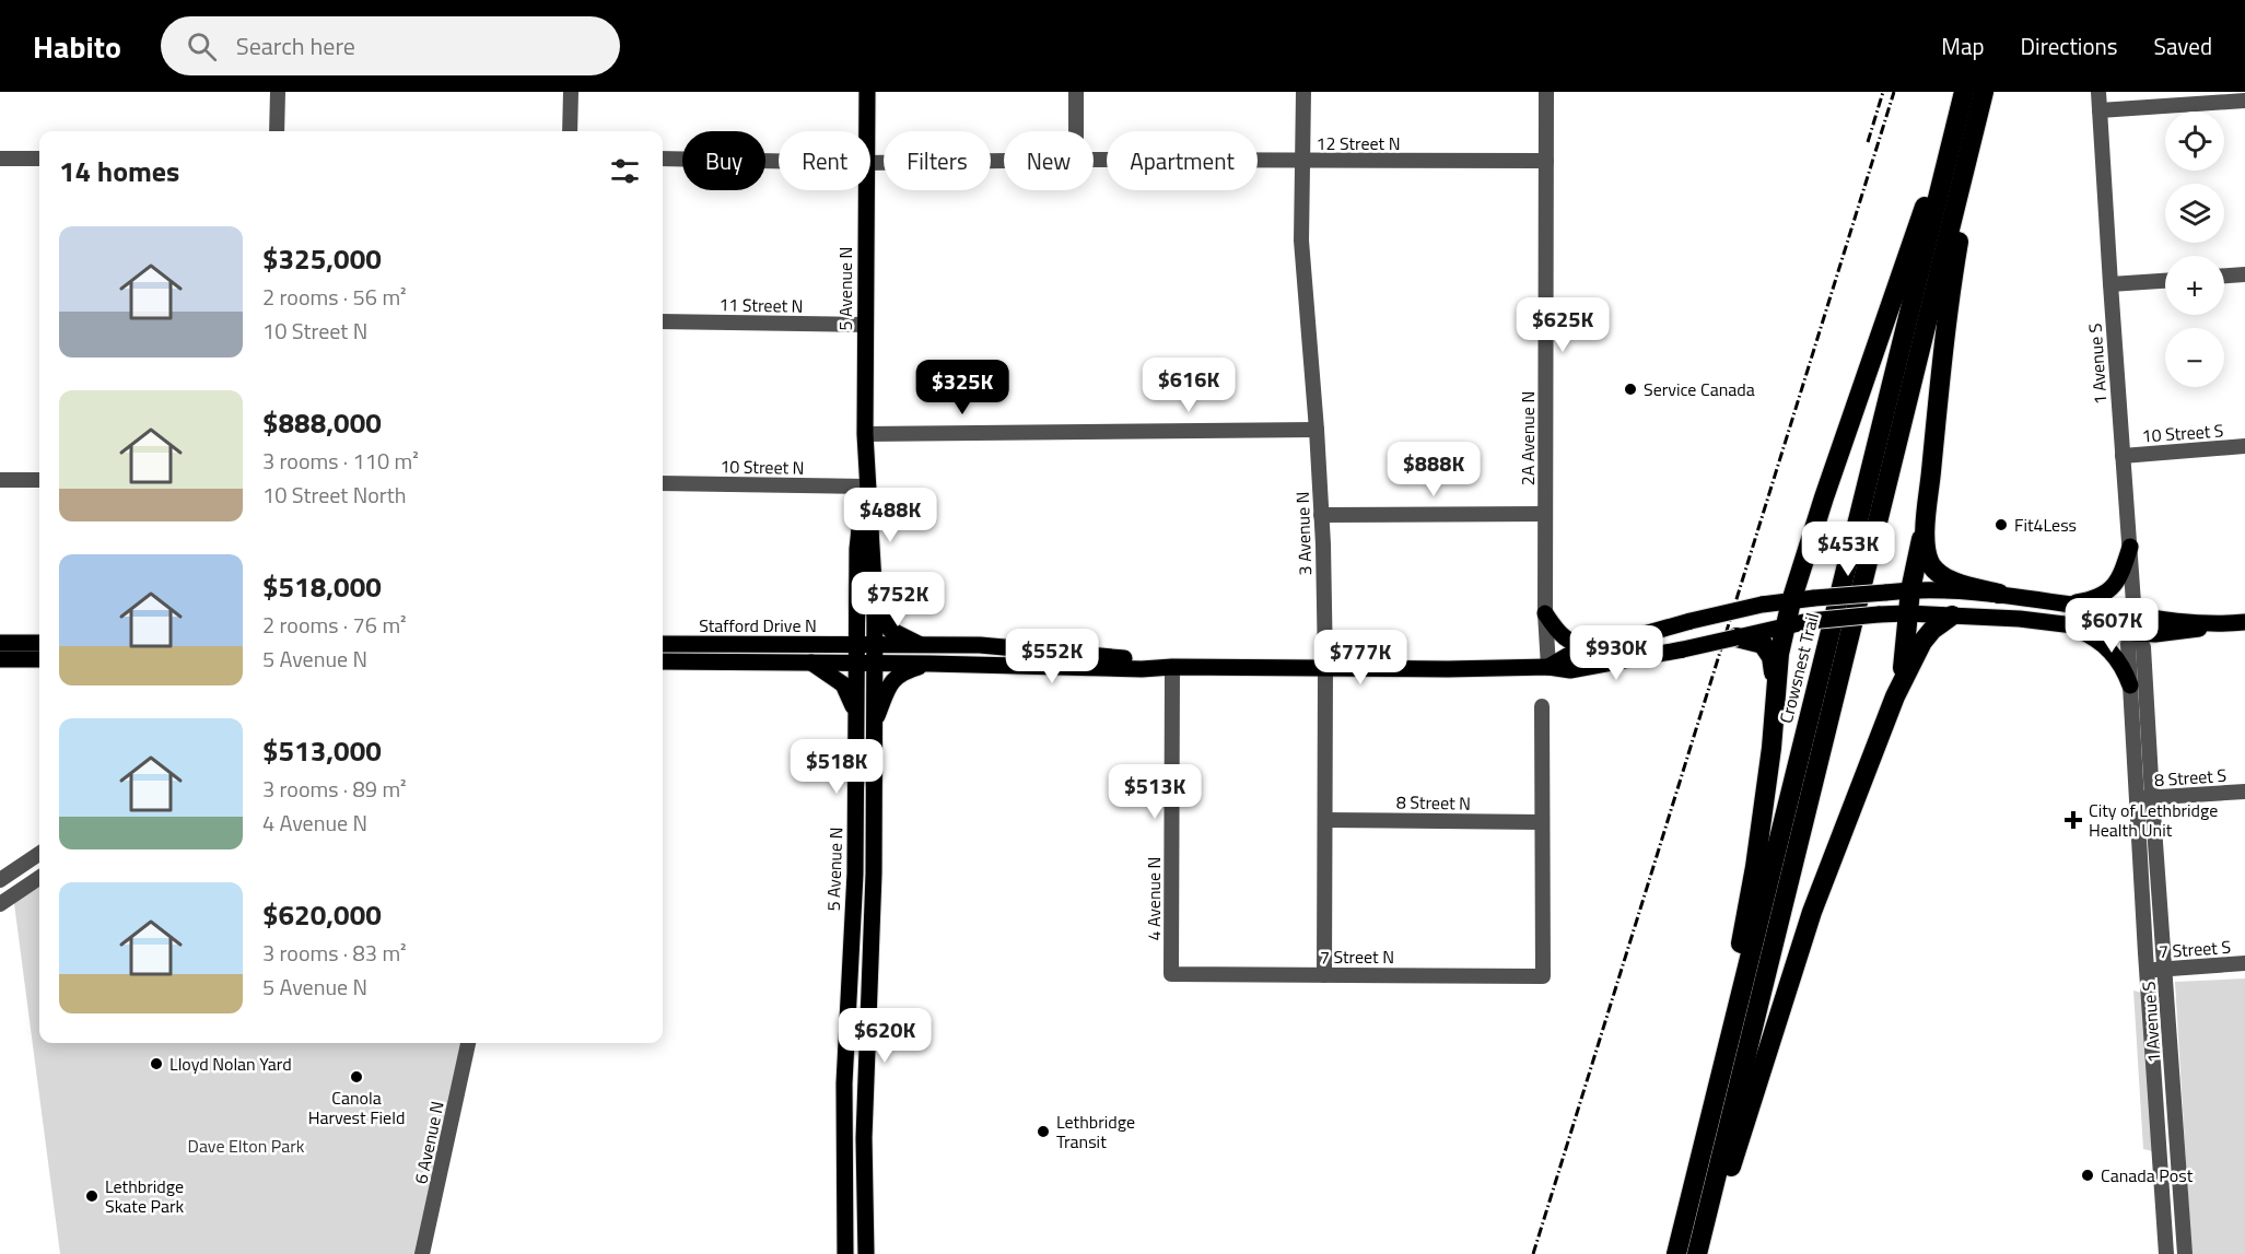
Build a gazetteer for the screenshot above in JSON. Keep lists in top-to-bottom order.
{
  "streets": {
    "highway": ["Crowsnest Trail"],
    "main road": ["5 Avenue N", "Stafford Drive N"],
    "street": [
      "12 Street N",
      "11 Street N",
      "1 Avenue S",
      "10 Street S",
      "2A Avenue N",
      "10 Street N",
      "3 Avenue N",
      "8 Street S",
      "8 Street N",
      "4 Avenue N",
      "7 Street S",
      "7 Street N",
      "6 Avenue N"
    ]
  },
  "crossings": [
    ["12 Street N", "2A Avenue N"],
    ["12 Street N", "3 Avenue N"],
    ["5 Avenue N", "11 Street N"],
    ["5 Avenue N", "10 Street N"],
    ["5 Avenue N", "Stafford Drive N"],
    ["1 Avenue S", "10 Street S"],
    ["1 Avenue S", "Stafford Drive N"],
    ["1 Avenue S", "8 Street S"],
    ["1 Avenue S", "7 Street S"],
    ["2A Avenue N", "Stafford Drive N"],
    ["3 Avenue N", "Stafford Drive N"],
    ["3 Avenue N", "8 Street N"],
    ["3 Avenue N", "7 Street N"],
    ["Stafford Drive N", "4 Avenue N"],
    ["8 Street N", "7 Street N"],
    ["4 Avenue N", "7 Street N"]
  ],
  "parks": ["Dave Elton Park"],
  "places": {
    "other": [
      "Service Canada",
      "Fit4Less",
      "Lloyd Nolan Yard",
      "Canola Harvest Field",
      "Lethbridge Transit",
      "Canada Post",
      "Lethbridge Skate Park"
    ],
    "health": ["City of Lethbridge Health Unit"]
  },
  "page": {
    "header": "Habito",
    "search": "Search here",
    "nav": ["Map", "Directions", "Saved"],
    "map_buttons": ["+", "−"],
    "chip": [
      "Buy",
      "Rent",
      "Filters",
      "New",
      "Apartment"
    ],
    "heading": "14 homes",
    "list": [
      {
        "name": "$325,000",
        "note": "2 rooms · 56 m² · 10 Street N"
      },
      {
        "name": "$888,000",
        "note": "3 rooms · 110 m² · 10 Street North"
      },
      {
        "name": "$518,000",
        "note": "2 rooms · 76 m² · 5 Avenue N"
      },
      {
        "name": "$513,000",
        "note": "3 rooms · 89 m² · 4 Avenue N"
      },
      {
        "name": "$620,000",
        "note": "3 rooms · 83 m² · 5 Avenue N"
      }
    ],
    "price": [
      "$625K",
      "$616K",
      "$325K",
      "$888K",
      "$488K",
      "$453K",
      "$752K",
      "$607K",
      "$930K",
      "$552K",
      "$777K",
      "$518K",
      "$513K",
      "$620K"
    ]
  }
}
